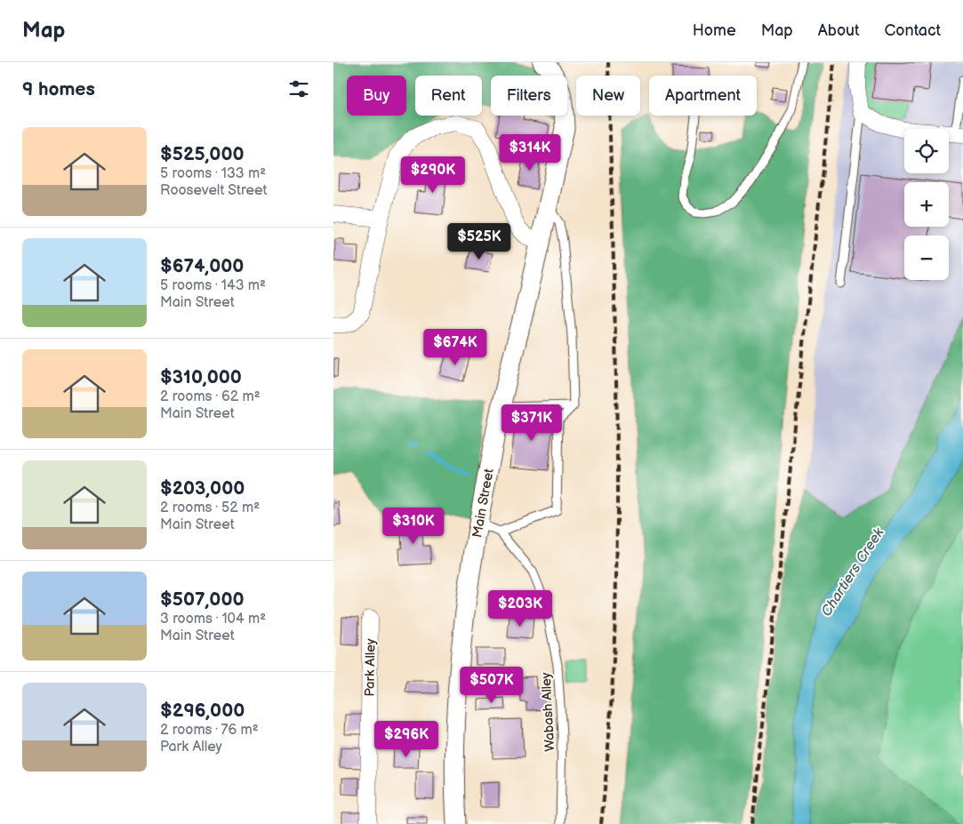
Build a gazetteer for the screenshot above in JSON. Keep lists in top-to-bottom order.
{
  "streets": {
    "street": ["Main Street", "Park Alley"],
    "lane": ["Wabash Alley"]
  },
  "water": ["Chartiers Creek"],
  "page": {
    "header": "Map",
    "nav": [
      "Home",
      "Map",
      "About",
      "Contact"
    ],
    "heading": "9 homes",
    "chip": [
      "Buy",
      "Rent",
      "Filters",
      "New",
      "Apartment"
    ],
    "list": [
      {
        "name": "$525,000",
        "note": "5 rooms · 133 m² · Roosevelt Street"
      },
      {
        "name": "$674,000",
        "note": "5 rooms · 143 m² · Main Street"
      },
      {
        "name": "$310,000",
        "note": "2 rooms · 62 m² · Main Street"
      },
      {
        "name": "$203,000",
        "note": "2 rooms · 52 m² · Main Street"
      },
      {
        "name": "$507,000",
        "note": "3 rooms · 104 m² · Main Street"
      },
      {
        "name": "$296,000",
        "note": "2 rooms · 76 m² · Park Alley"
      }
    ],
    "map_buttons": ["+", "−"],
    "price": [
      "$314K",
      "$290K",
      "$525K",
      "$674K",
      "$371K",
      "$310K",
      "$203K",
      "$507K",
      "$296K"
    ]
  }
}
